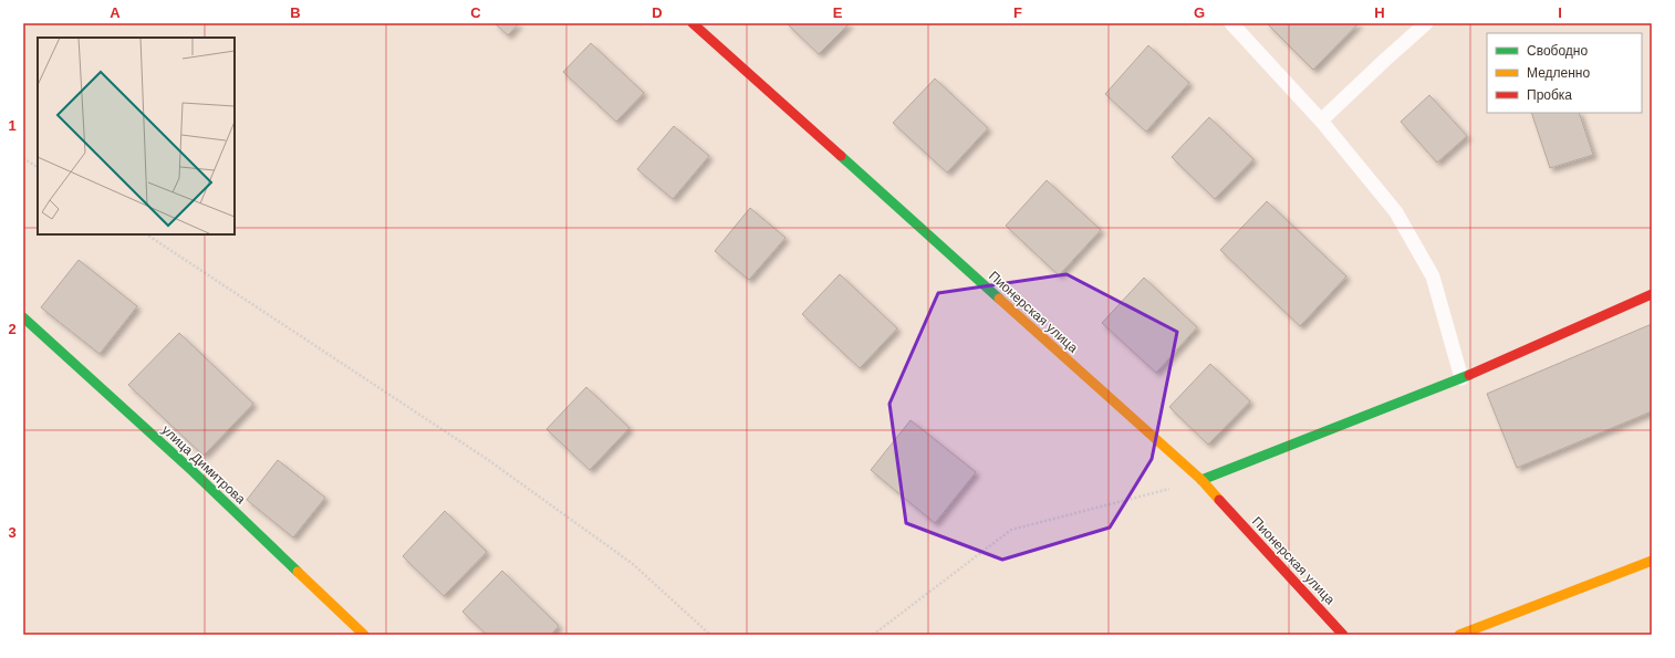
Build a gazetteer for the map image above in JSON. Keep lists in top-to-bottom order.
{
  "streets": {
    "street": ["Пионерская улица", "улица Димитрова"]
  },
  "legend": ["Свободно", "Медленно", "Пробка"],
  "grid": {
    "columns": [
      "A",
      "B",
      "C",
      "D",
      "E",
      "F",
      "G",
      "H",
      "I"
    ],
    "rows": ["1", "2", "3"]
  }
}
